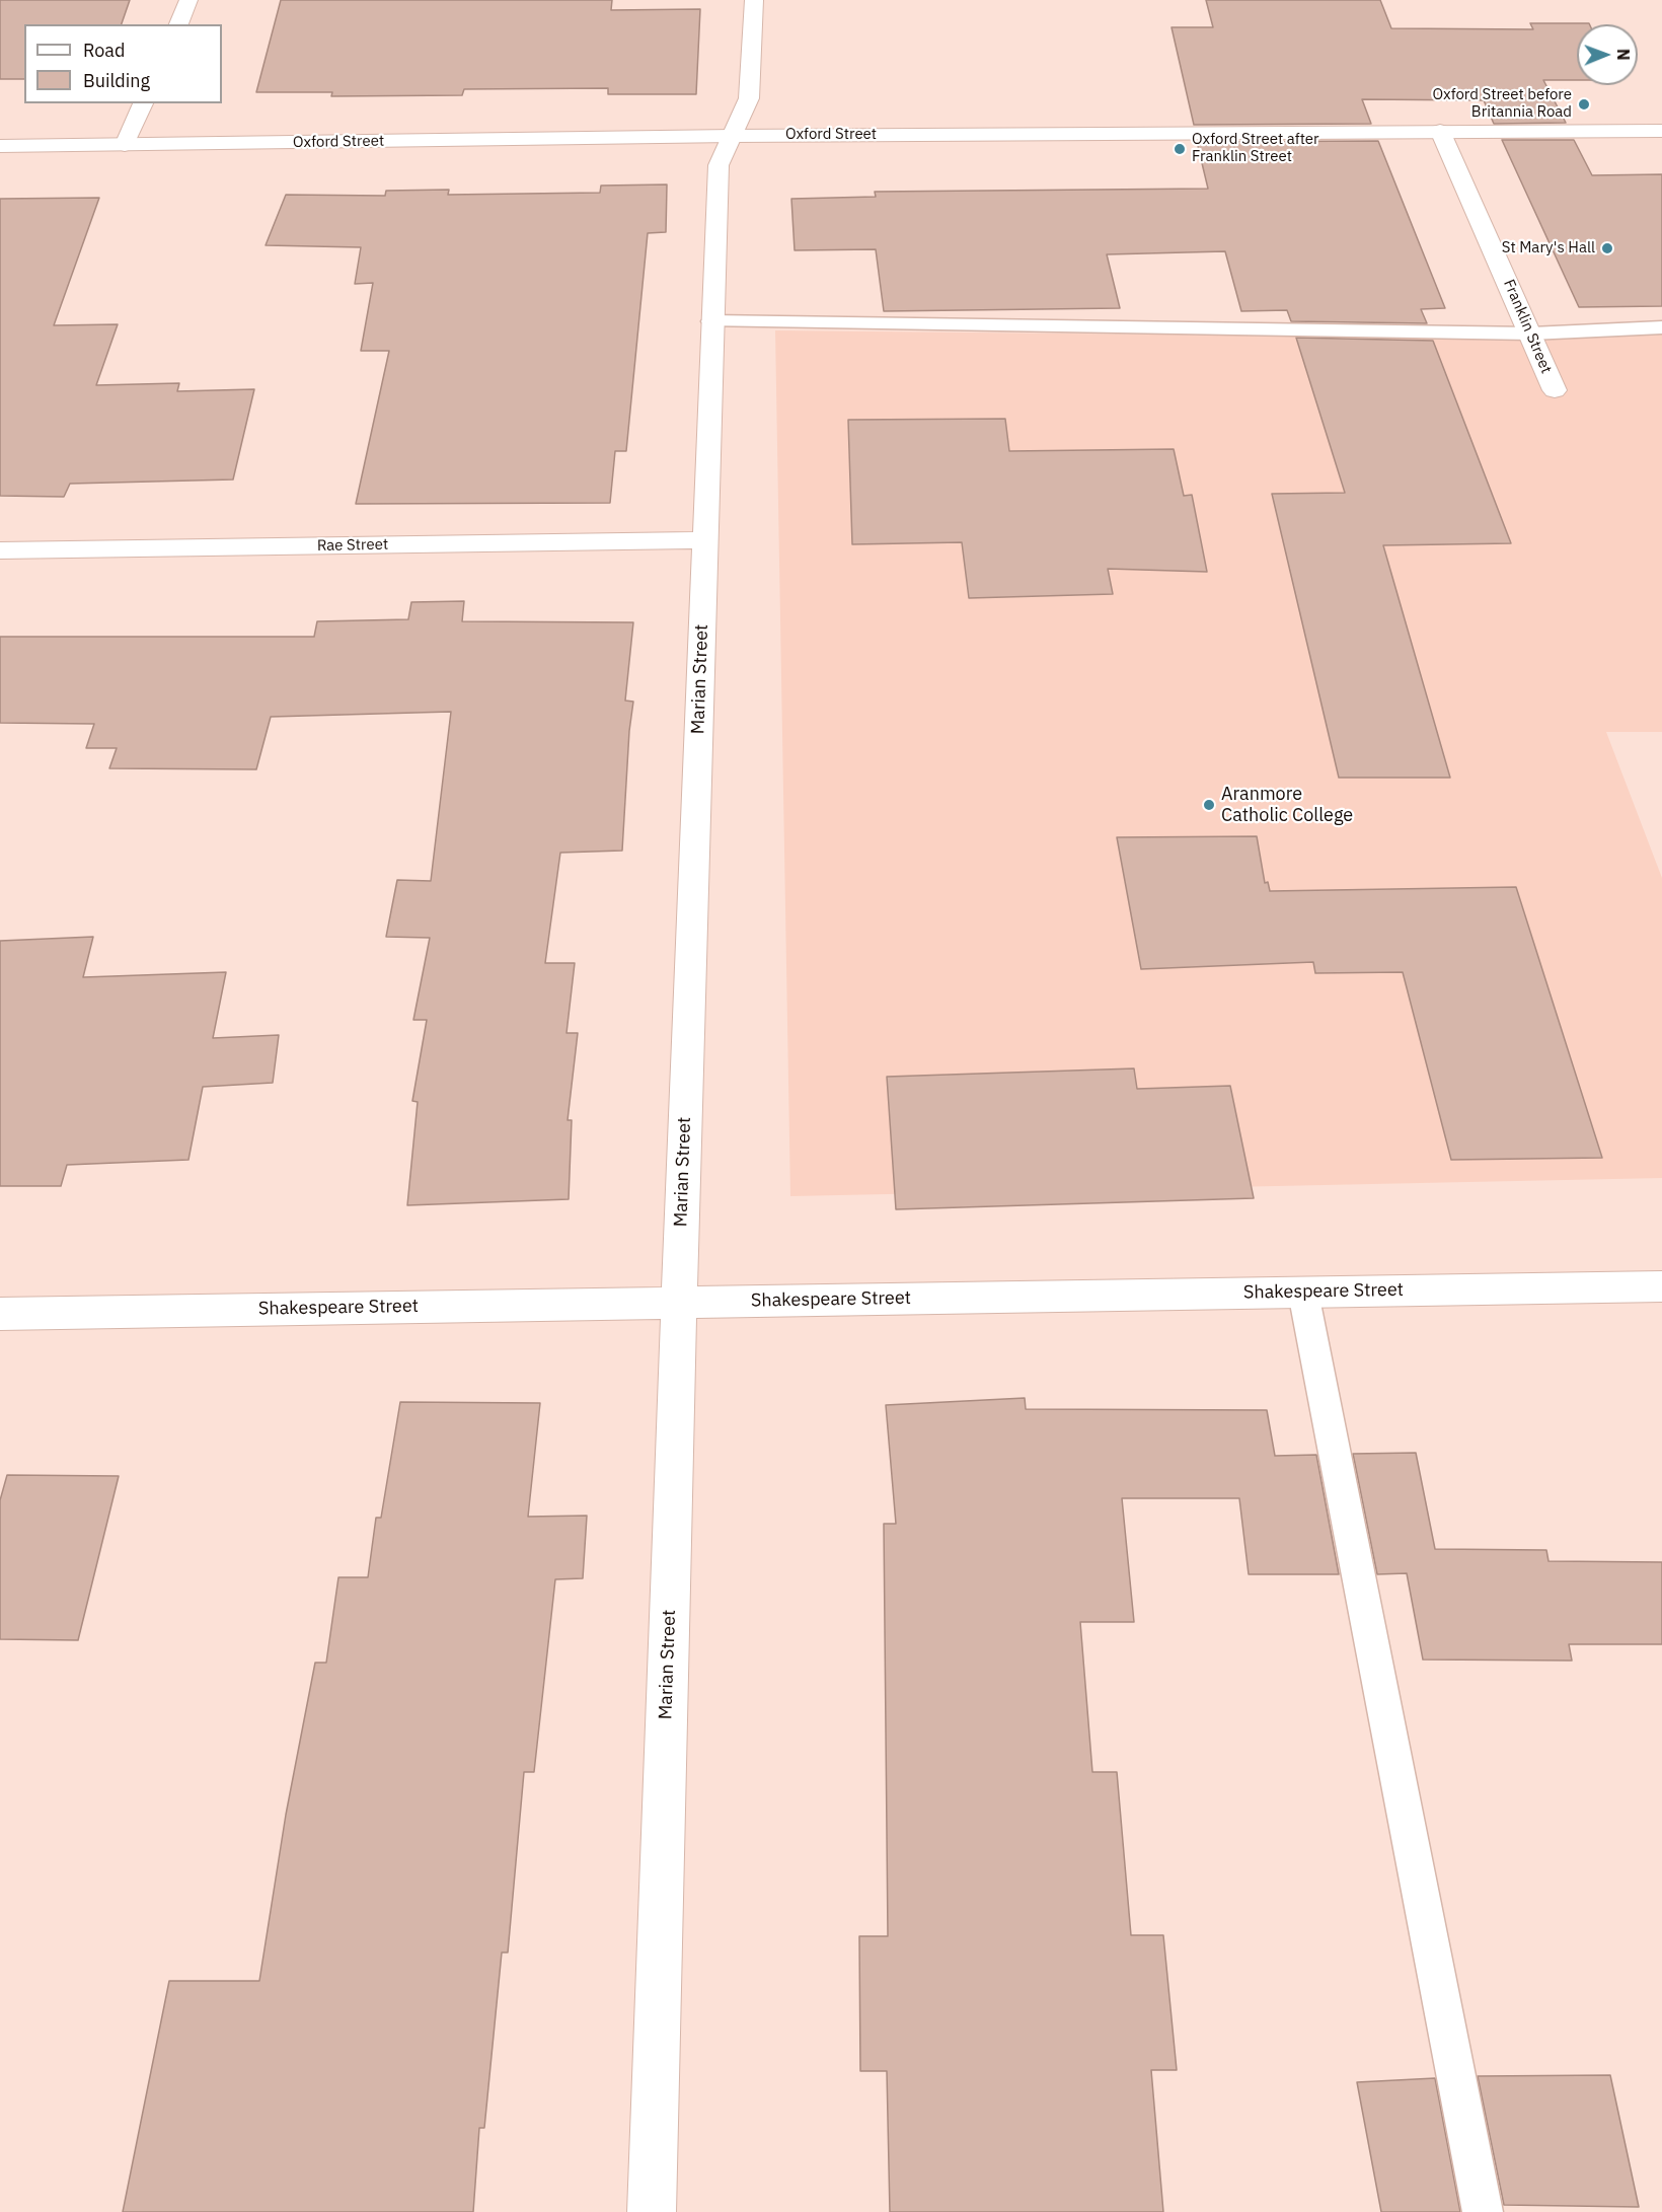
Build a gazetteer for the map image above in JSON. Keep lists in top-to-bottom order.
{
  "streets": {
    "street": [
      "Oxford Street",
      "Franklin Street",
      "Rae Street",
      "Marian Street",
      "Shakespeare Street"
    ]
  },
  "crossings": [
    ["Oxford Street", "Franklin Street"],
    ["Oxford Street", "Marian Street"],
    ["Rae Street", "Marian Street"],
    ["Marian Street", "Shakespeare Street"]
  ],
  "places": [
    "Oxford Street before Britannia Road",
    "Oxford Street after Franklin Street",
    "St Mary's Hall",
    "Aranmore Catholic College"
  ],
  "legend": ["Road", "Building"],
  "north": "right"
}
